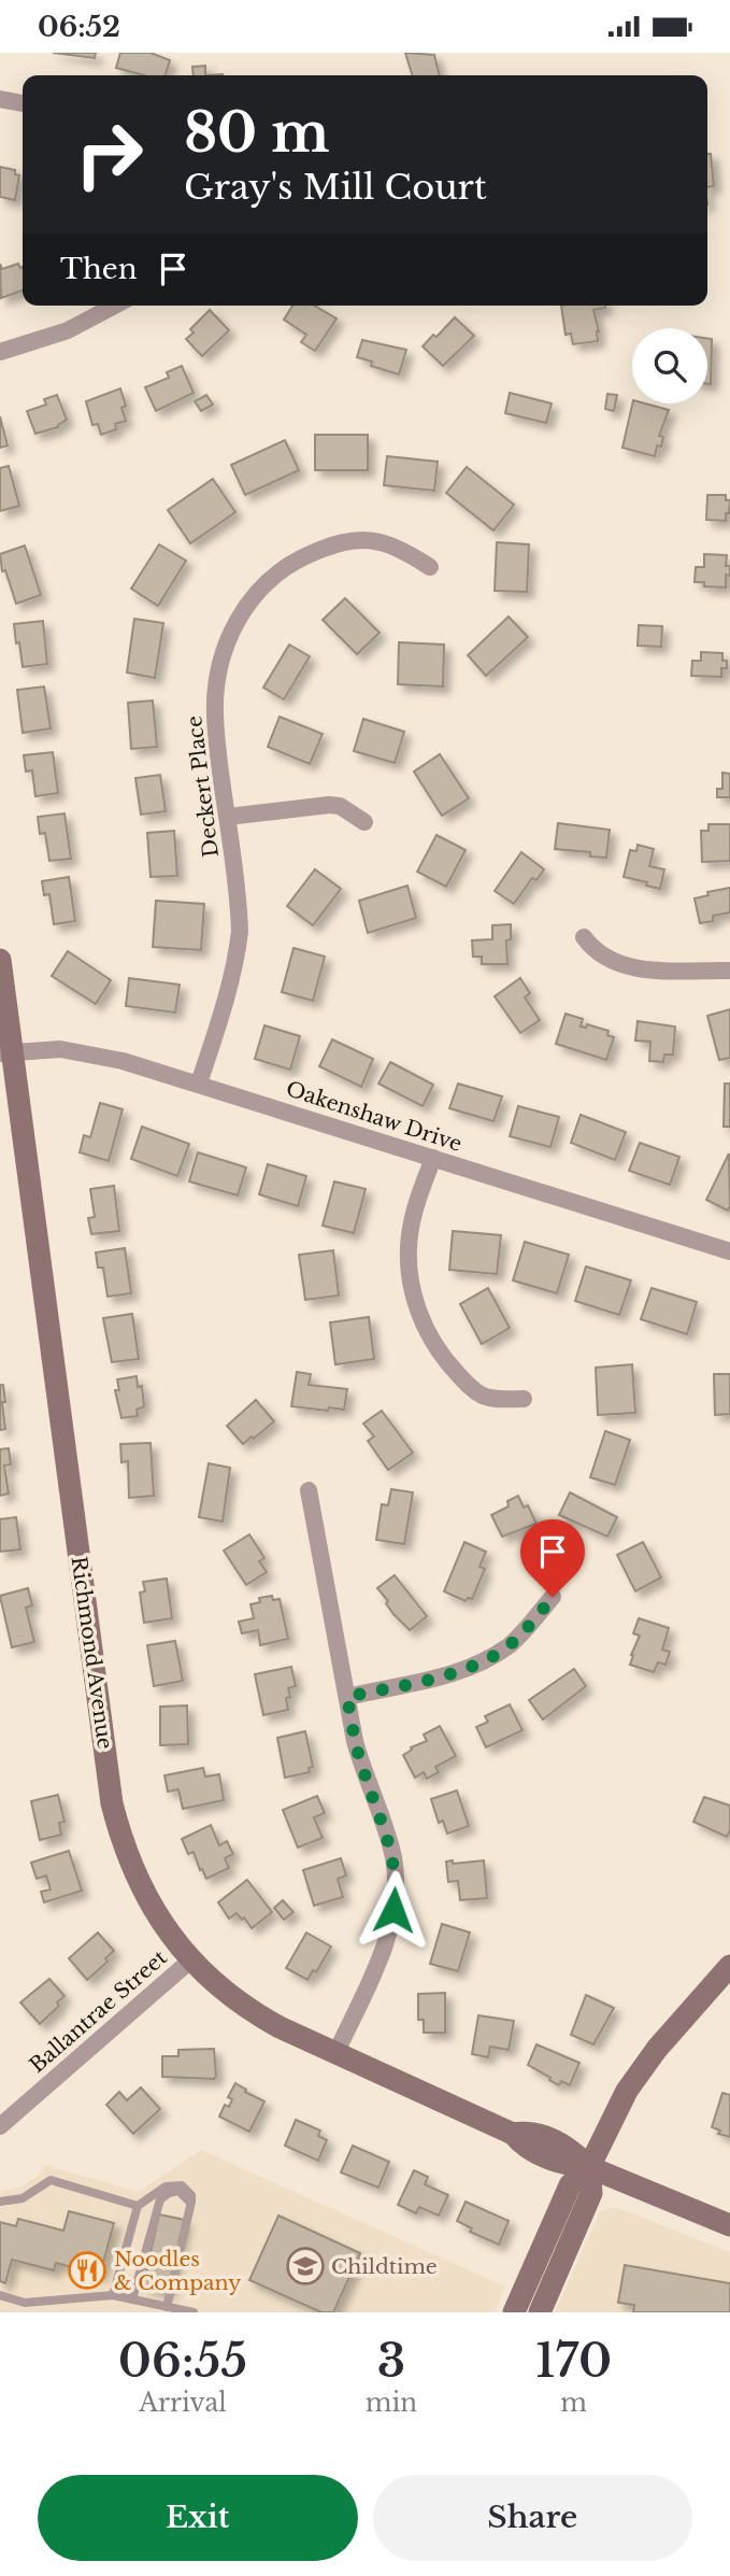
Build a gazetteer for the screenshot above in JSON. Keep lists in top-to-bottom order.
{
  "streets": {
    "street": [
      "Deckert Place",
      "Oakenshaw Drive",
      "Richmond Avenue",
      "Ballantrae Street"
    ]
  },
  "crossings": [
    ["Deckert Place", "Oakenshaw Drive"],
    ["Oakenshaw Drive", "Richmond Avenue"],
    ["Richmond Avenue", "Ballantrae Street"]
  ],
  "places": {
    "school or university": ["Childtime"],
    "restaurant": ["Noodles & Company"]
  },
  "page": {
    "status": "06:52",
    "turn": ["80 m", "Gray's Mill Court"],
    "then": "Then",
    "eta": [
      "06:55",
      "Arrival",
      "3",
      "min",
      "170",
      "m"
    ],
    "buttons": ["Exit", "Share"]
  }
}
